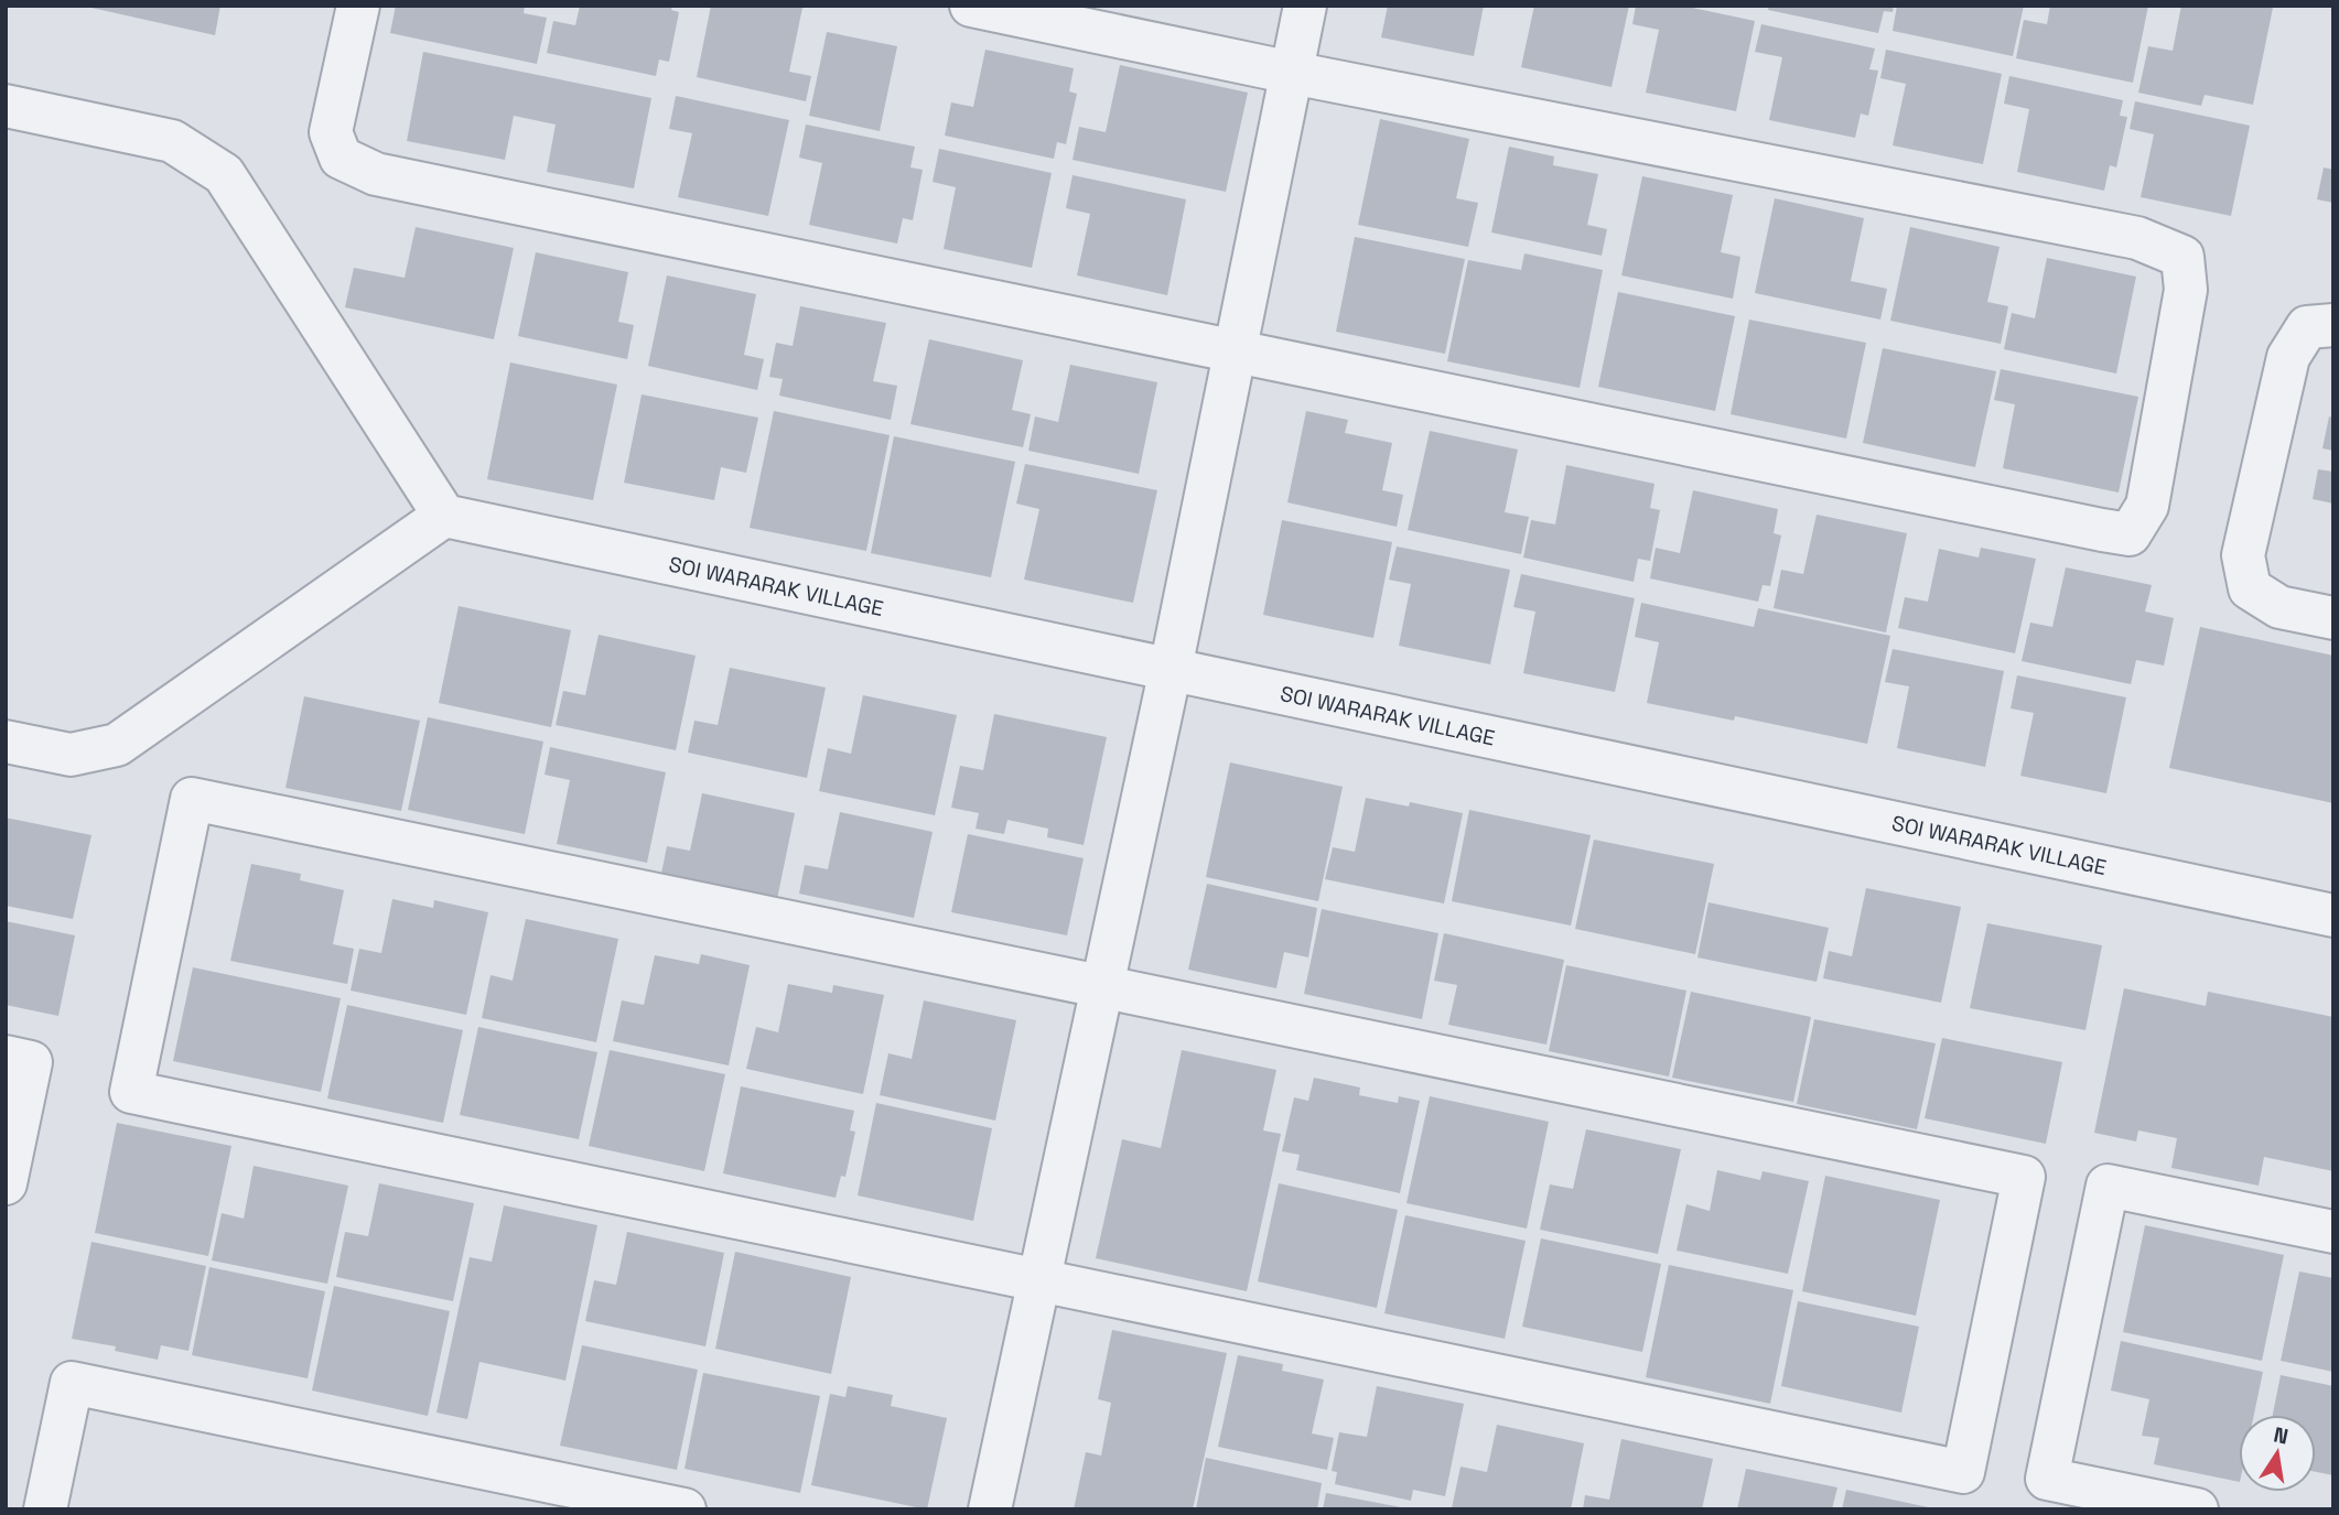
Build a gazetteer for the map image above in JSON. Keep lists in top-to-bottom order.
{
  "streets": {
    "street": ["SOI WARARAK VILLAGE"]
  },
  "north": "top"
}
